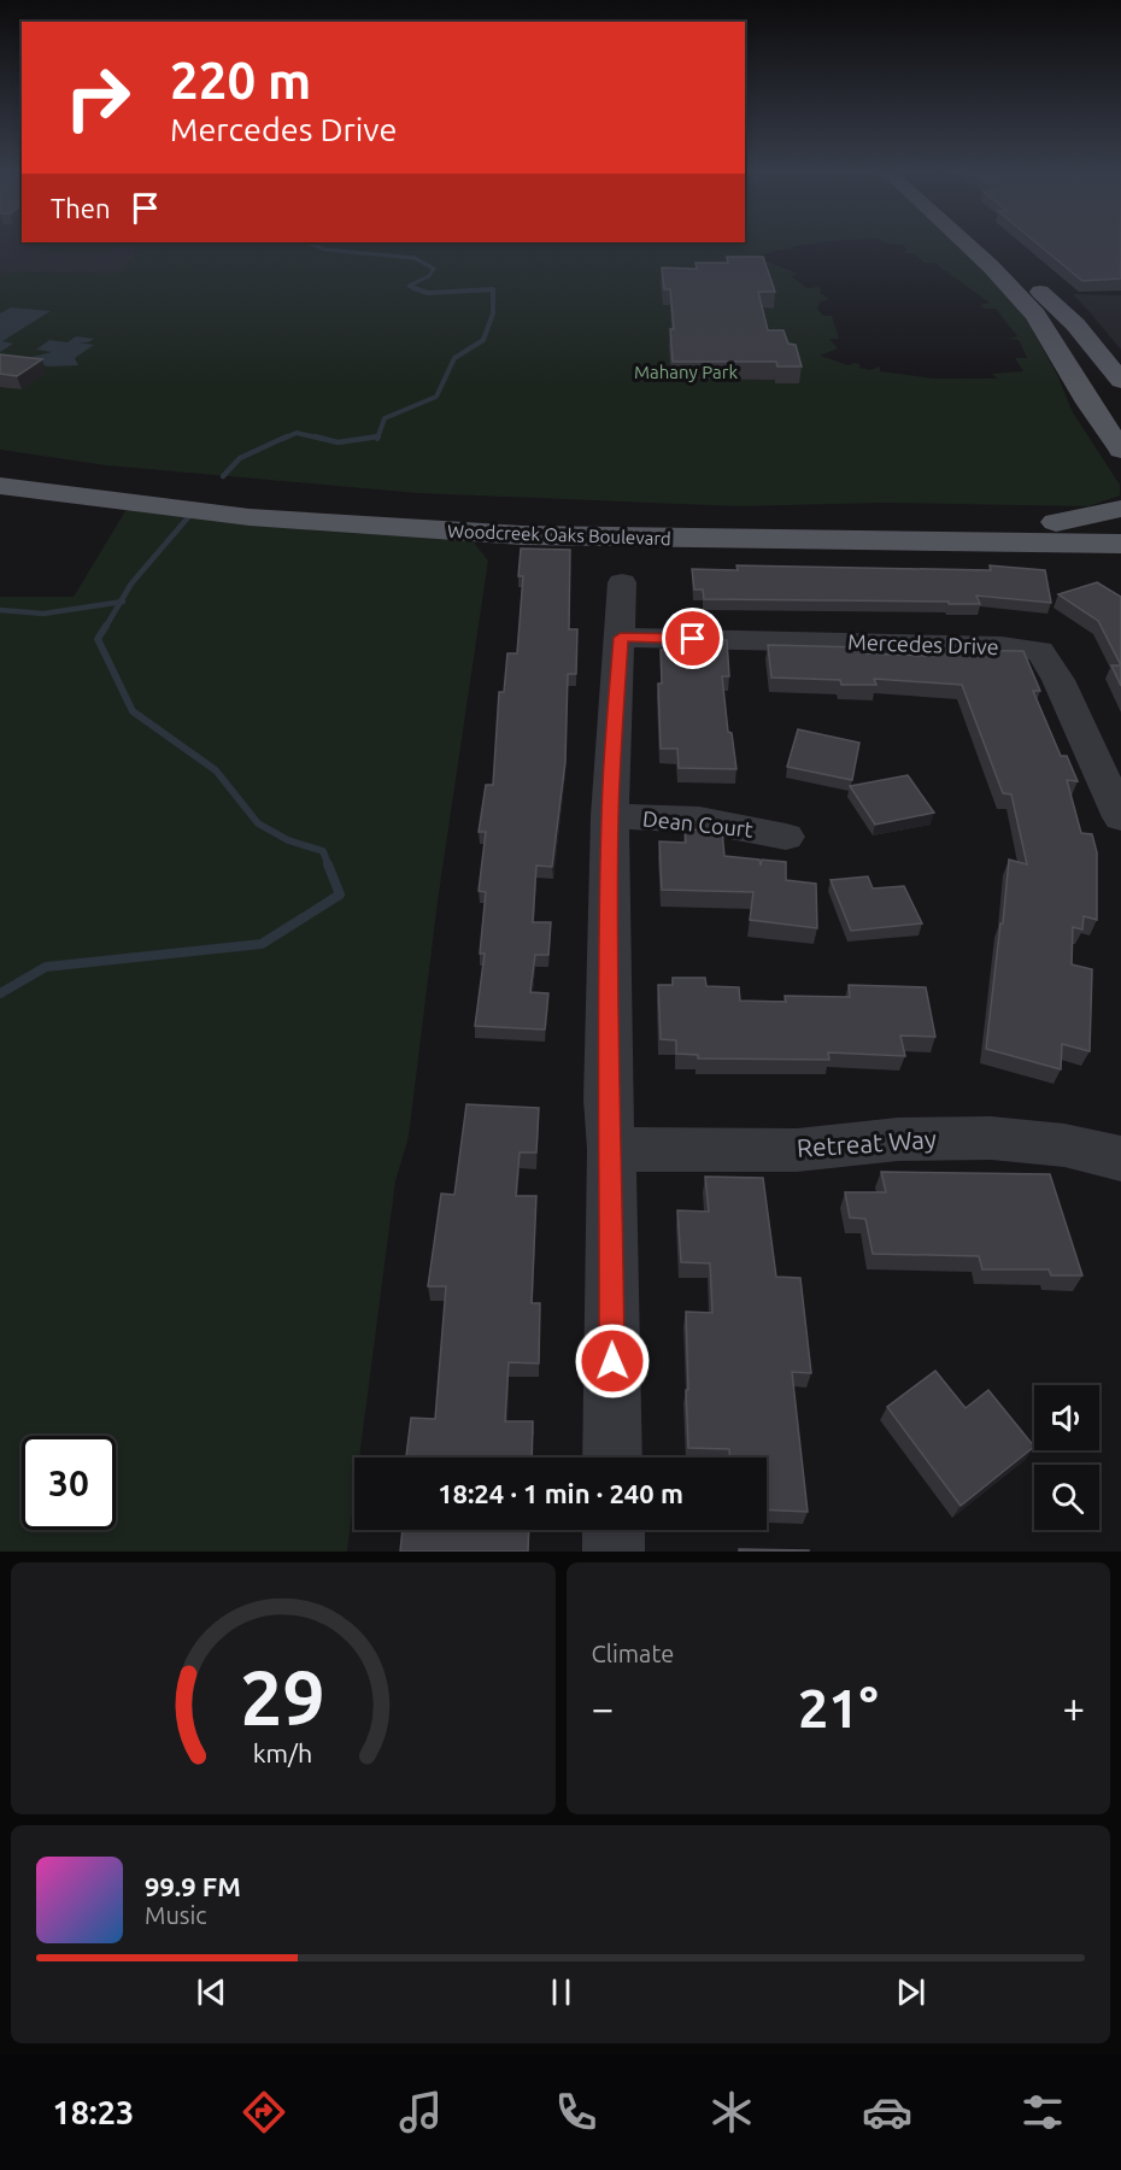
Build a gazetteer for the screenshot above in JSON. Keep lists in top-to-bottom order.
{
  "streets": {
    "main road": ["Woodcreek Oaks Boulevard"],
    "street": ["Mercedes Drive", "Dean Court", "Retreat Way"]
  },
  "parks": ["Mahany Park"],
  "page": {
    "turn": ["220 m", "Mercedes Drive"],
    "then": "Then",
    "limit": "30",
    "trip": "18:24 · 1 min · 240 m",
    "tile": "Climate",
    "heat": ["−", "21°", "+"],
    "song": ["99.9 FM", "Music"],
    "tabs": "18:23",
    "gauge": ["29", "km/h"]
  }
}
